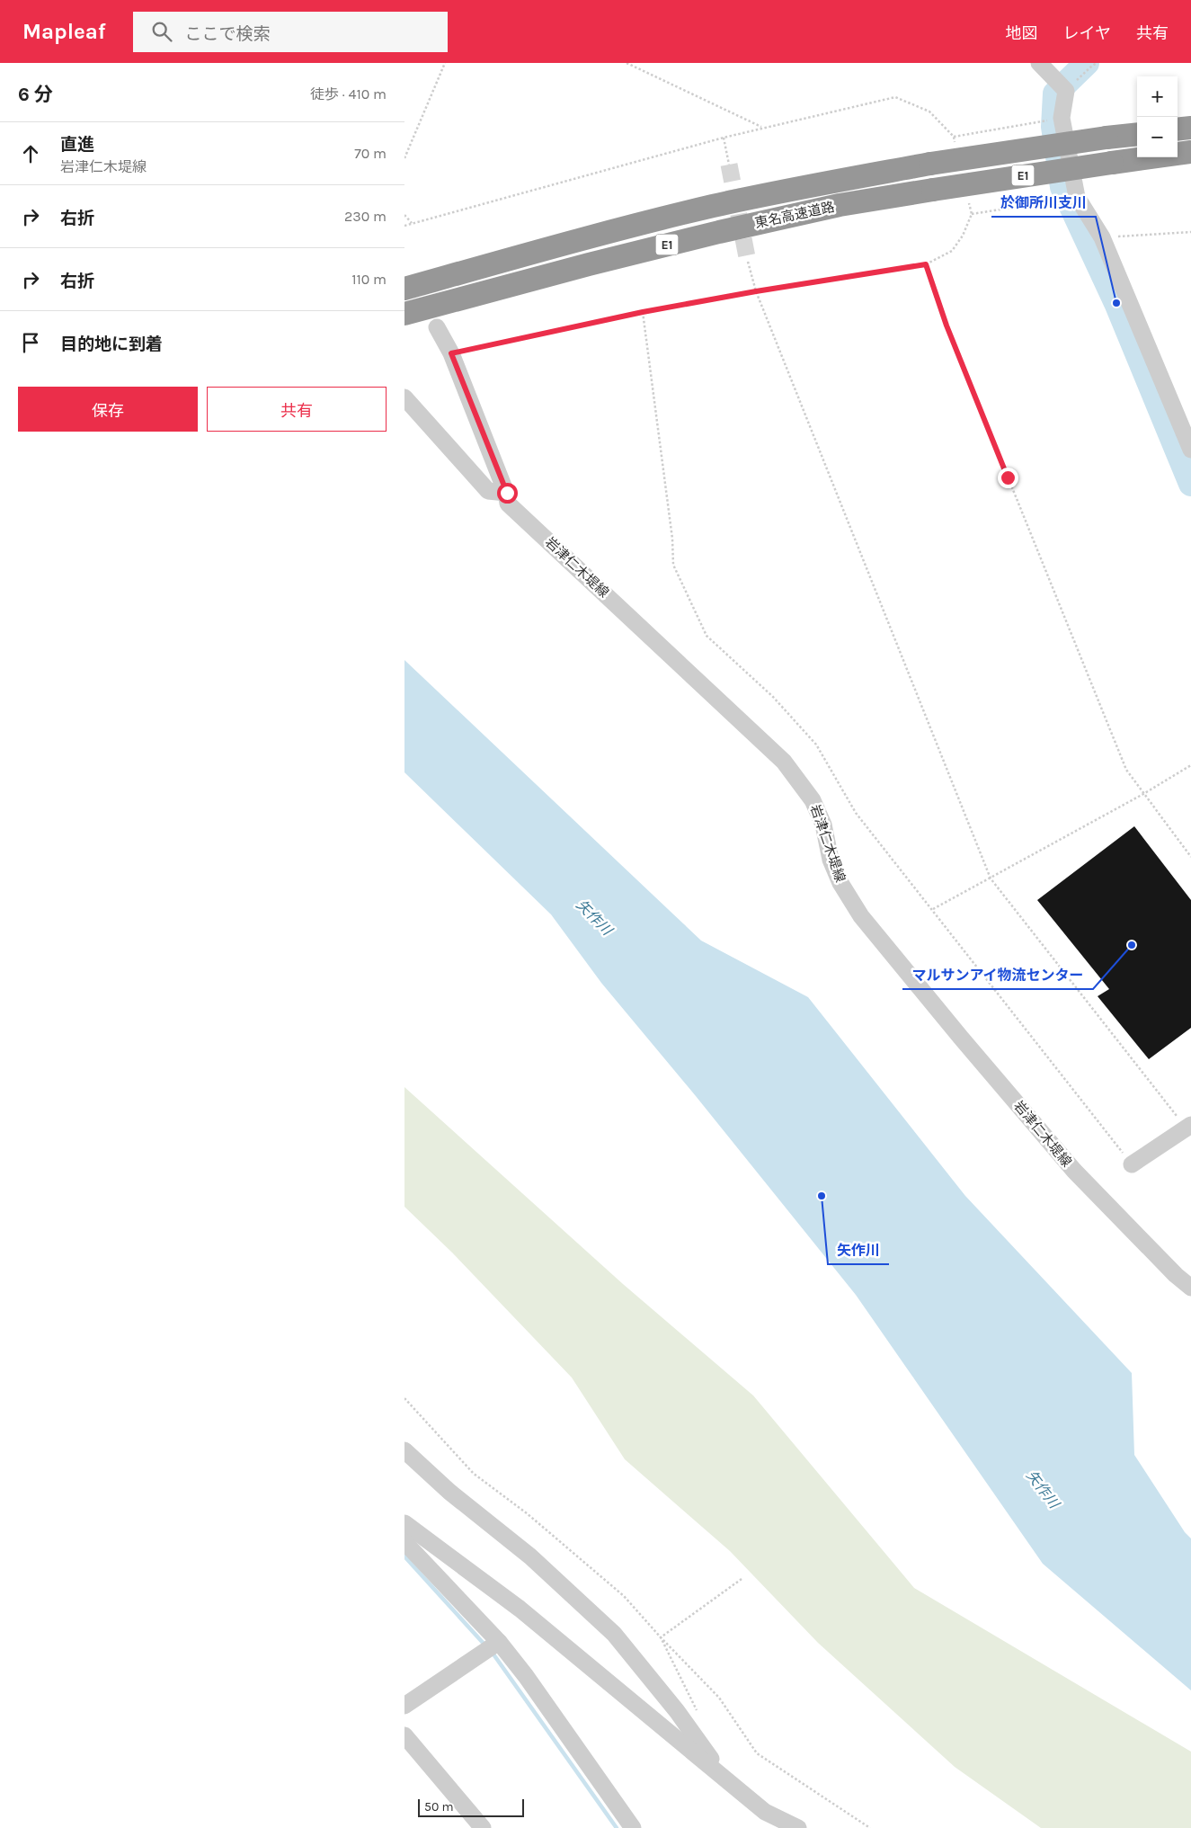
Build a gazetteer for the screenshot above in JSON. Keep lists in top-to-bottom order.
{
  "streets": {
    "highway": ["E1", "東名高速道路"],
    "street": ["岩津仁木堤線"]
  },
  "water": ["矢作川"],
  "places": ["於御所川支川", "マルサンアイ物流センター", "矢作川"],
  "scale_bar": "50 m",
  "page": {
    "header": "Mapleaf",
    "search": "ここで検索",
    "nav": ["地図", "レイヤ", "共有"],
    "heading": ["6 分", "徒歩 · 410 m"],
    "map_buttons": ["+", "−"],
    "list": [
      ["直進", "岩津仁木堤線", "70 m"],
      ["右折", "230 m"],
      ["右折", "110 m"],
      "目的地に到着"
    ],
    "buttons": ["保存", "共有"],
    "scale": "50 m"
  }
}
